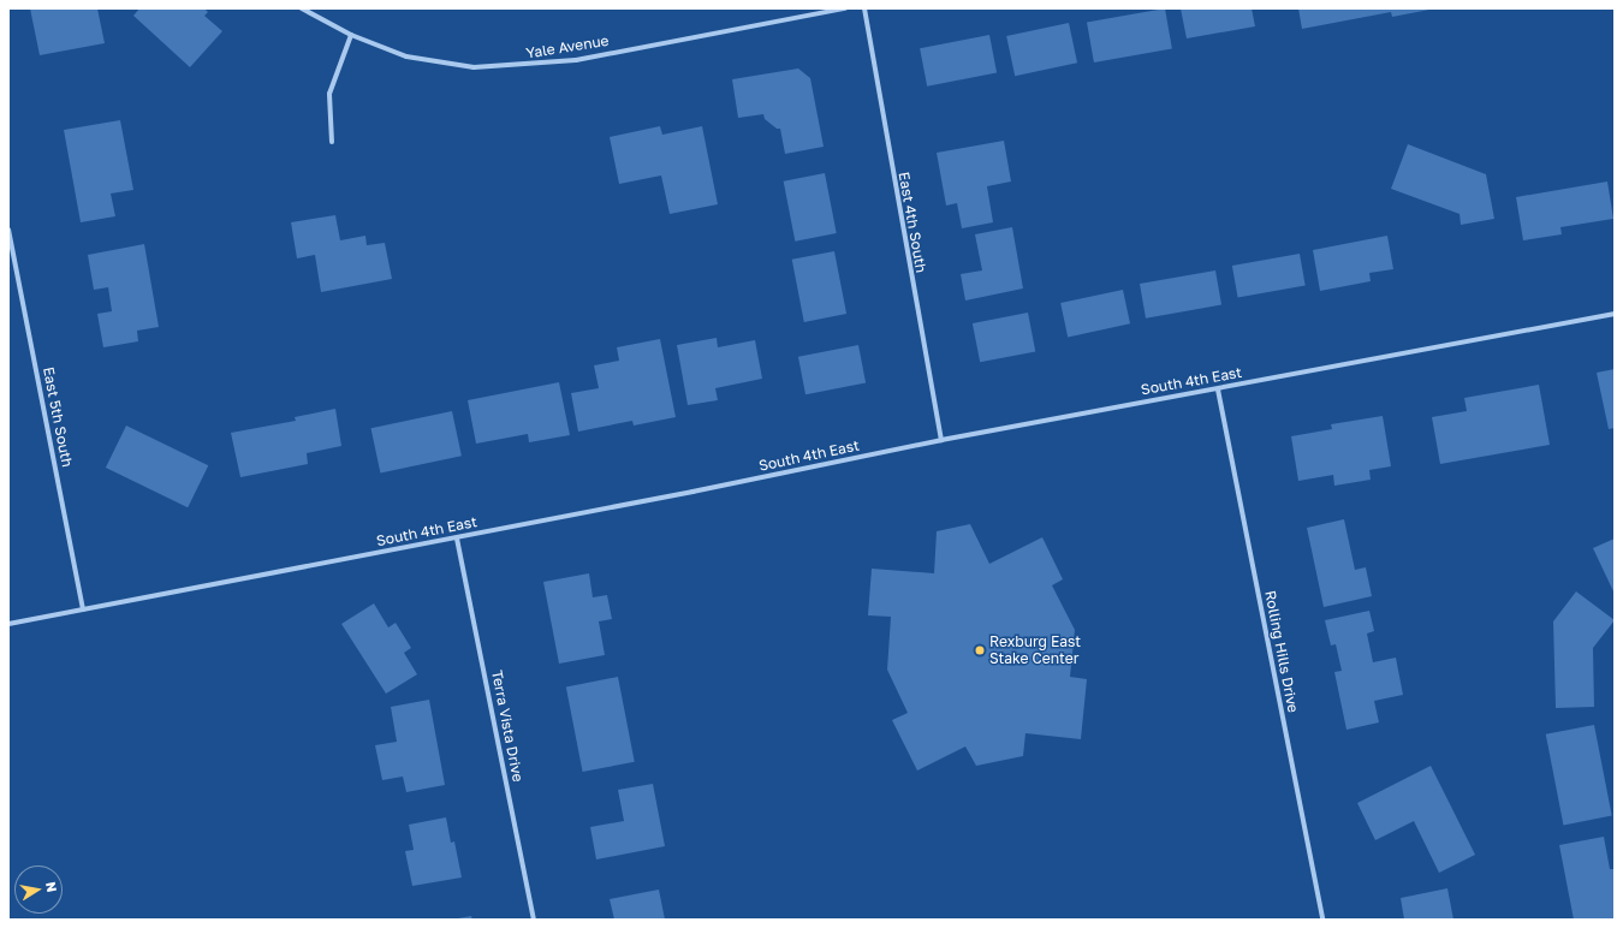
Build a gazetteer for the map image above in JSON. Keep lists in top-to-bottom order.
{
  "streets": {
    "street": [
      "Yale Avenue",
      "East 4th South",
      "South 4th East",
      "East 5th South",
      "Rolling Hills Drive",
      "Terra Vista Drive"
    ]
  },
  "crossings": [
    ["East 4th South", "South 4th East"],
    ["South 4th East", "East 5th South"],
    ["South 4th East", "Rolling Hills Drive"],
    ["South 4th East", "Terra Vista Drive"]
  ],
  "places": ["Rexburg East Stake Center"],
  "north": "right"
}
